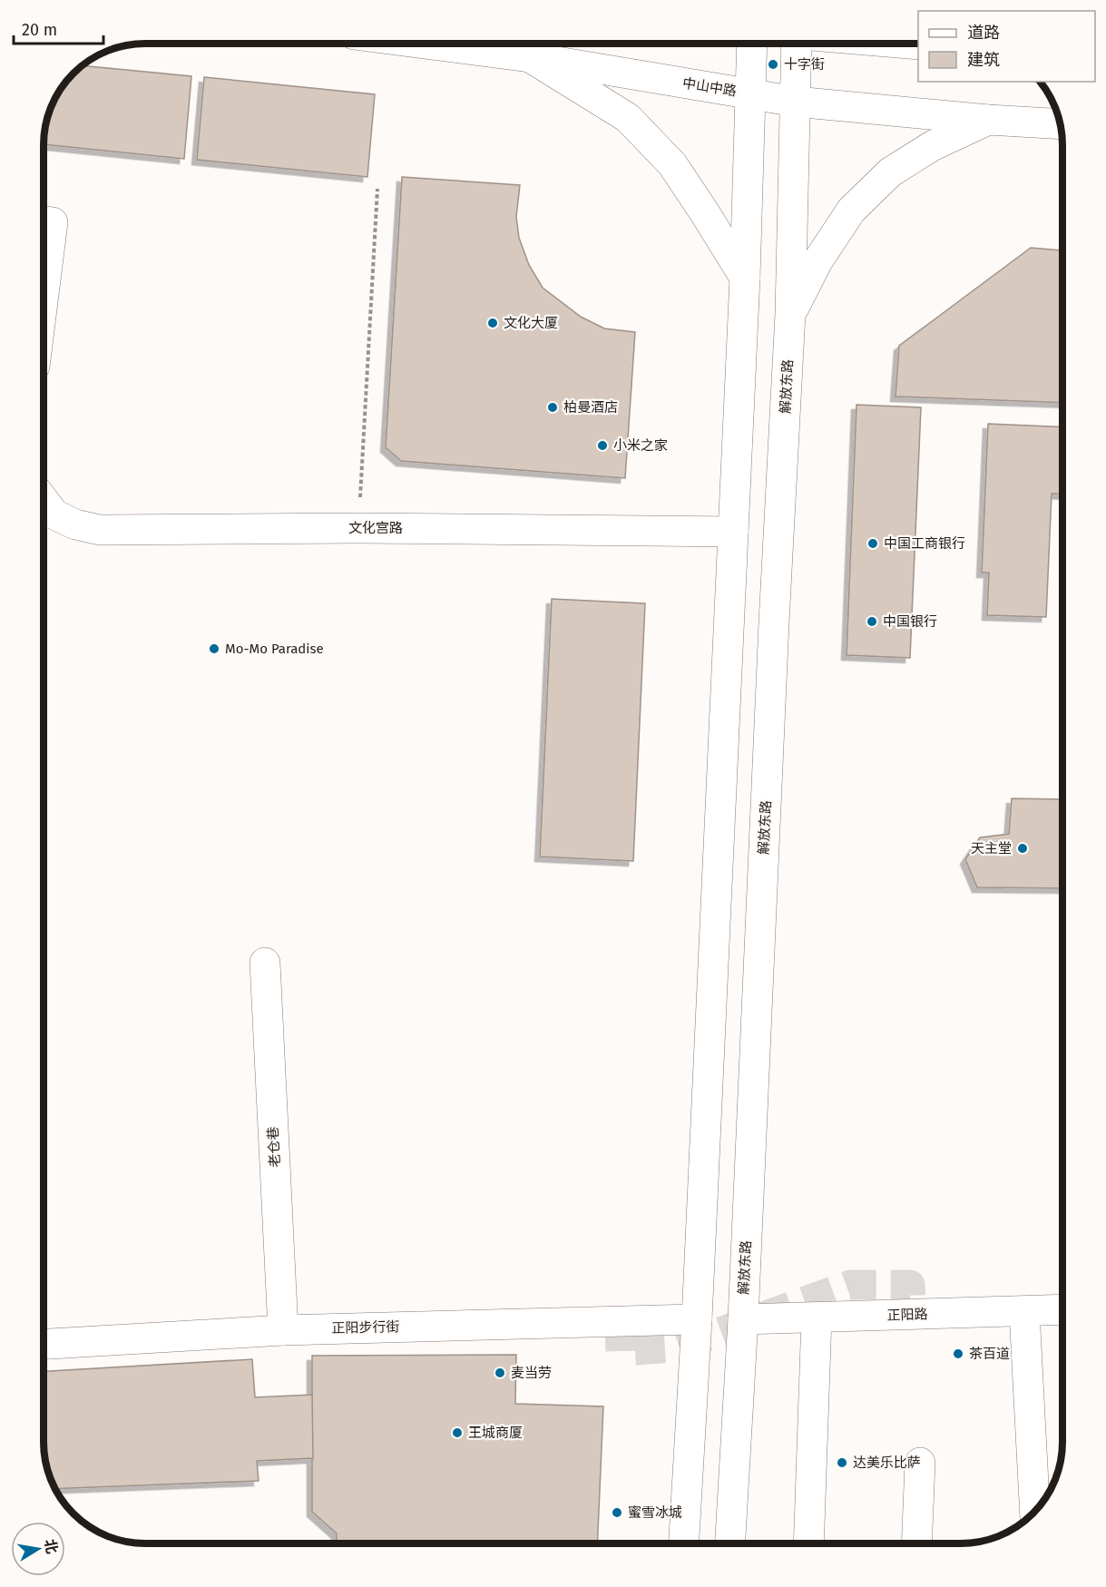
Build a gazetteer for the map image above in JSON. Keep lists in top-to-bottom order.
{
  "streets": {
    "main road": [
      "中山中路",
      "解放东路",
      "文化宫路",
      "老仓巷",
      "正阳路",
      "正阳步行街"
    ]
  },
  "crossings": [
    ["中山中路", "解放东路"],
    ["解放东路", "正阳路"],
    ["老仓巷", "正阳步行街"]
  ],
  "places": [
    "十字街",
    "文化大厦",
    "柏曼酒店",
    "小米之家",
    "中国工商银行",
    "中国银行",
    "Mo-Mo Paradise",
    "天主堂",
    "茶百道",
    "麦当劳",
    "王城商厦",
    "达美乐比萨",
    "蜜雪冰城"
  ],
  "legend": ["道路", "建筑"],
  "scale_bar": "20 m",
  "north": "right"
}
